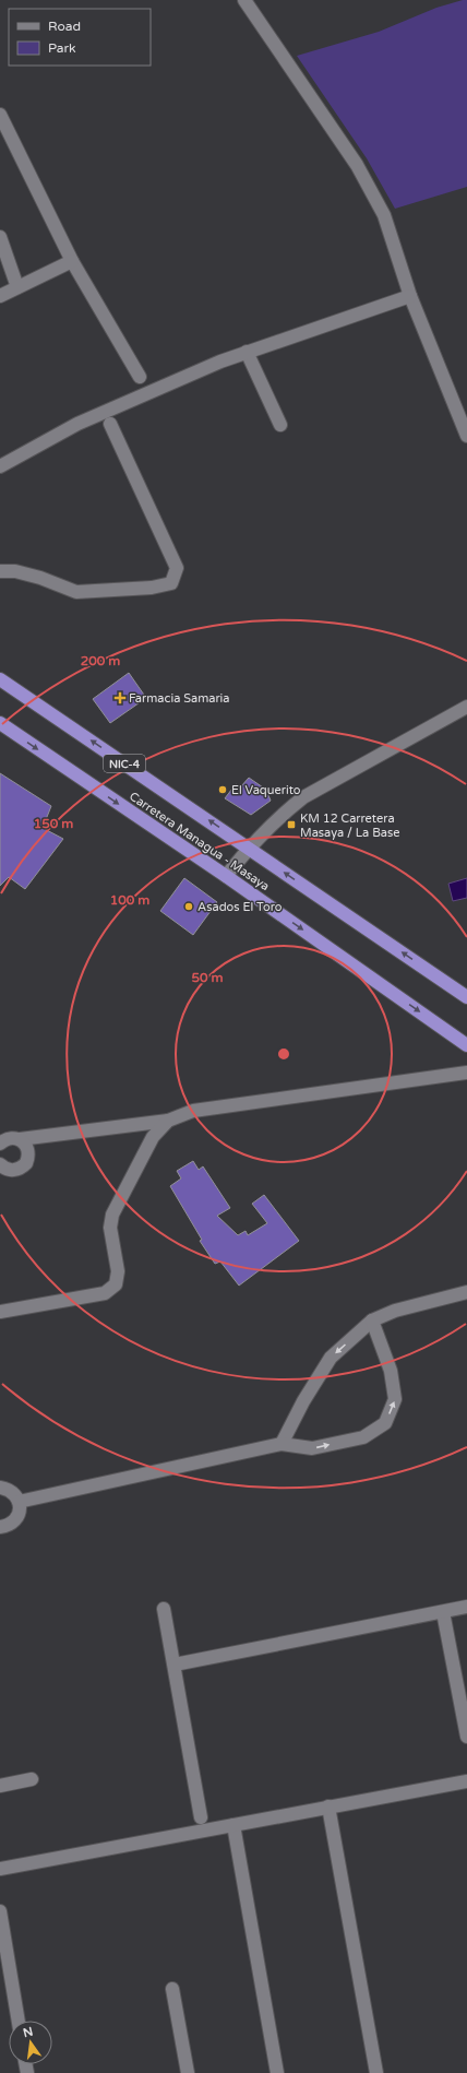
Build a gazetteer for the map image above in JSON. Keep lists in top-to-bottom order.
{
  "streets": {
    "highway": ["NIC-4", "Carretera Managua - Masaya"]
  },
  "places": {
    "health": ["Farmacia Samaria"],
    "other": ["El Vaquerito", "Asados El Toro"],
    "transit": ["KM 12 Carretera Masaya / La Base"]
  },
  "legend": ["Road", "Park"],
  "north": "top",
  "rings": [
    "200 m",
    "150 m",
    "100 m",
    "50 m"
  ]
}
